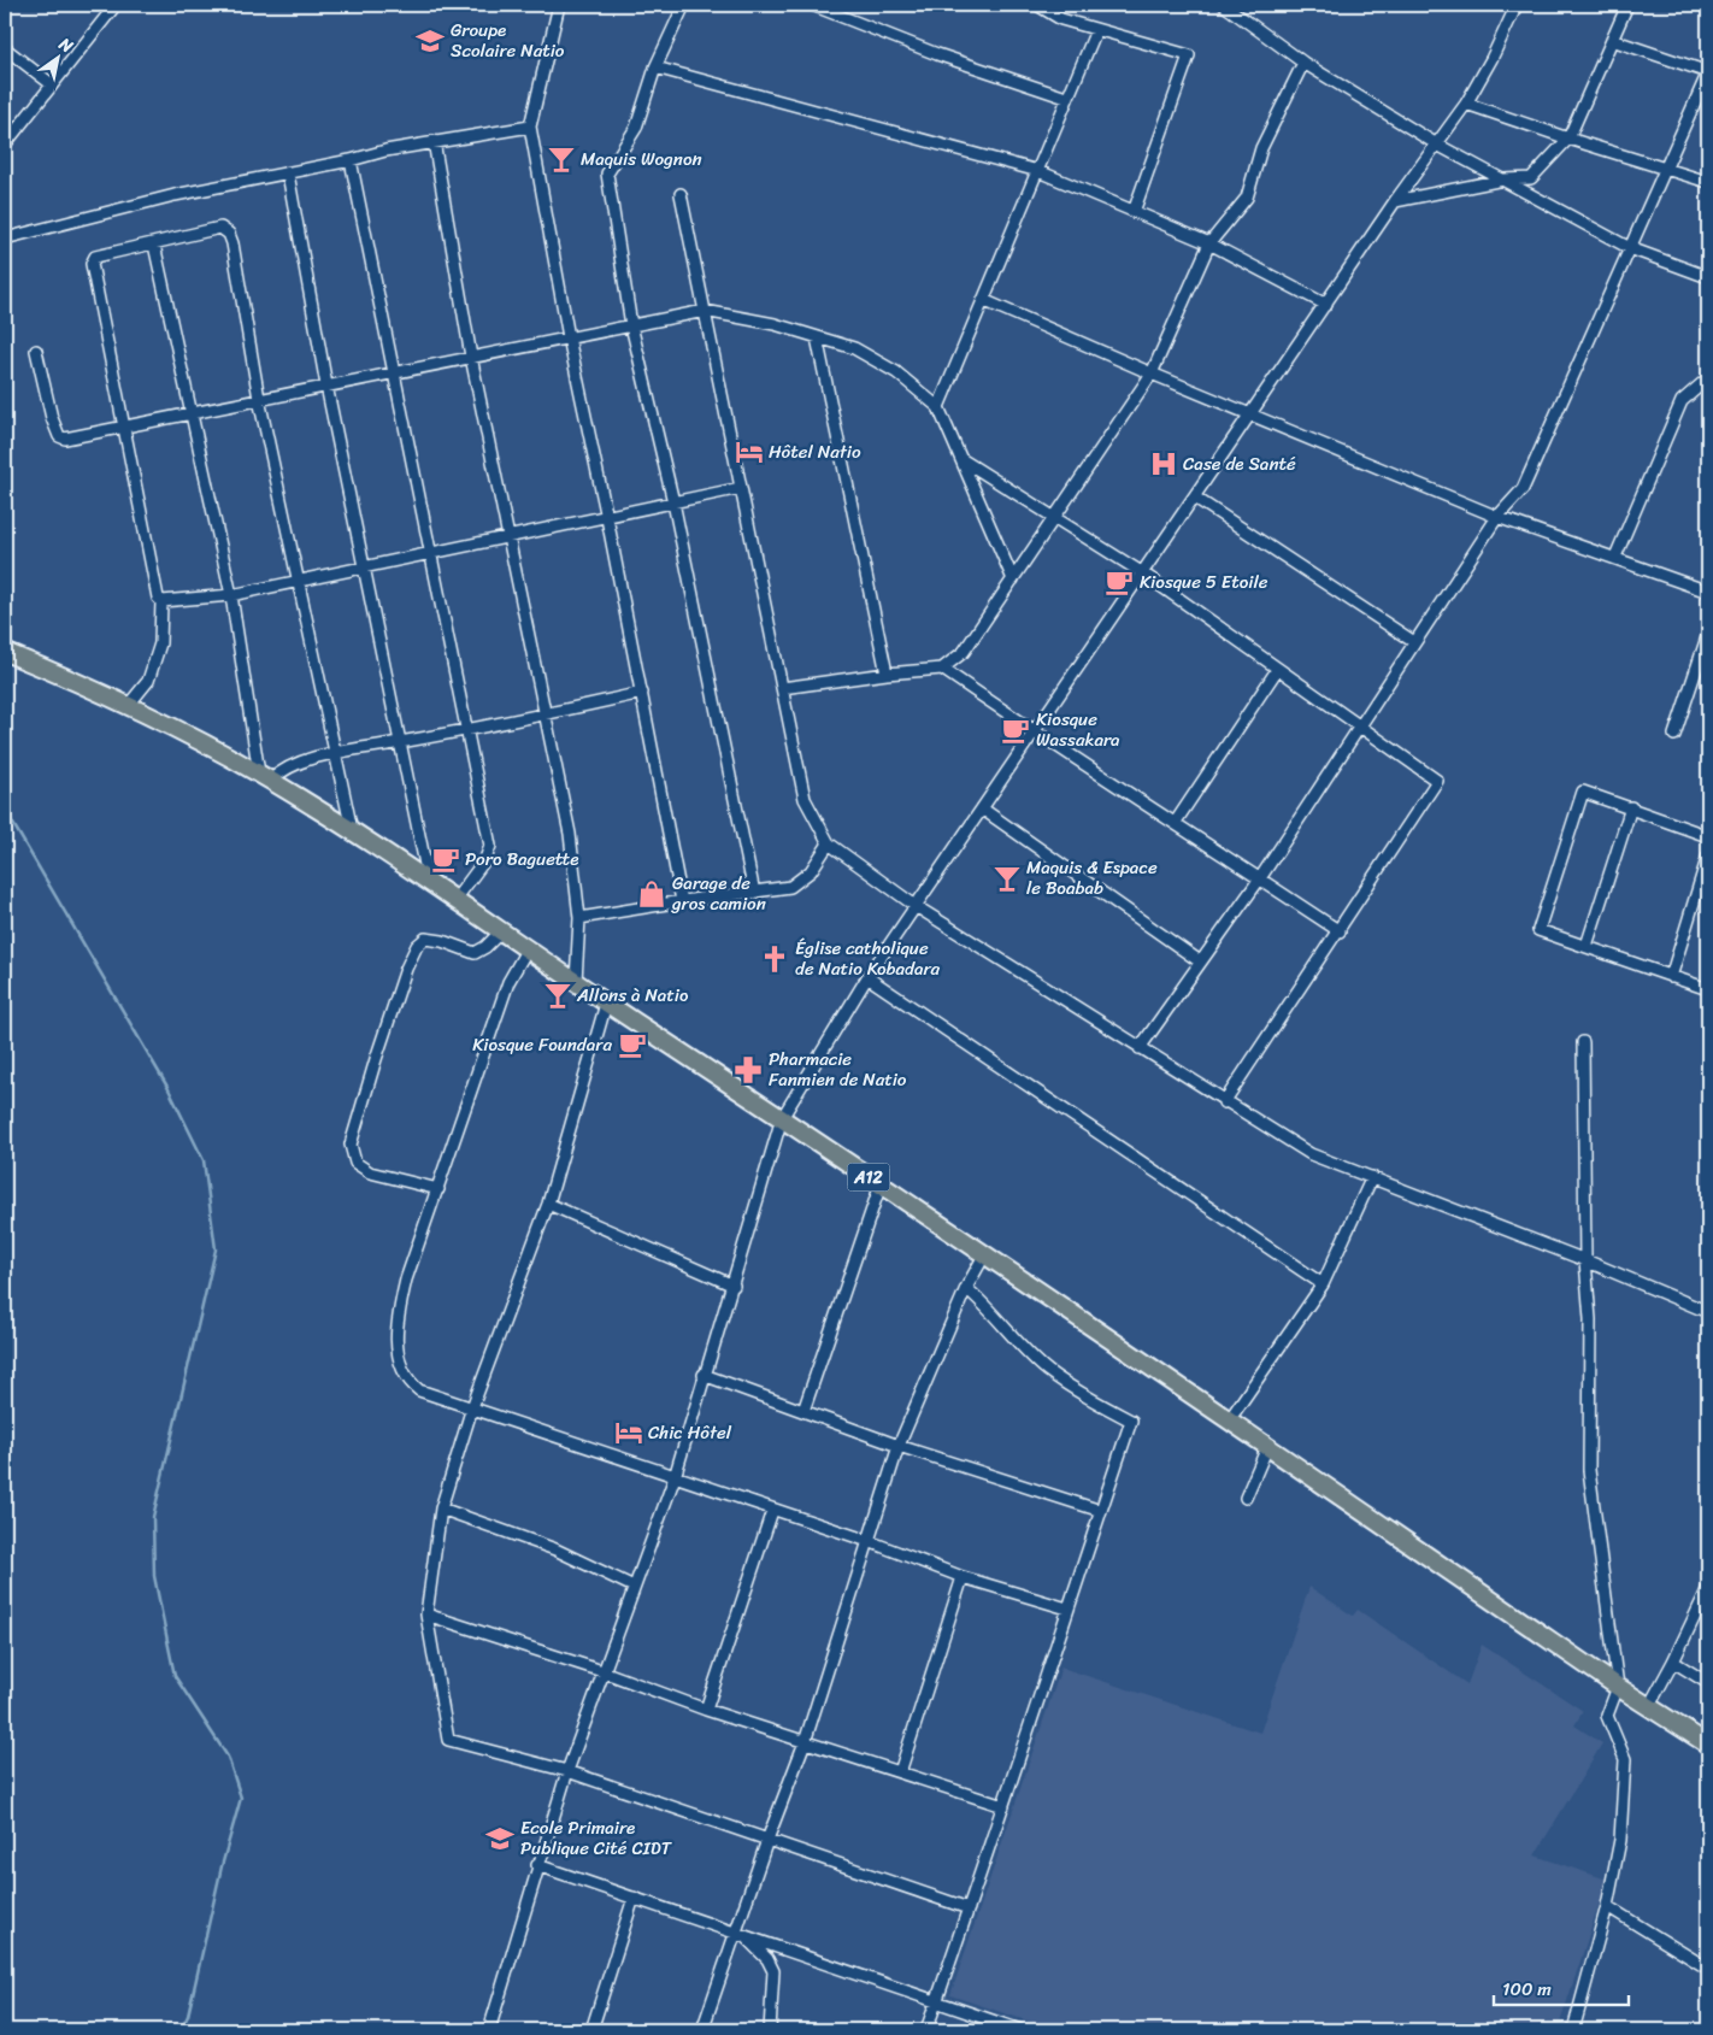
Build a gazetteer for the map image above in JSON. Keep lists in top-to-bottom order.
{
  "streets": {
    "main road": ["A12"]
  },
  "places": {
    "school or university": ["Groupe Scolaire Natio", "Ecole Primaire Publique Cité CIDT"],
    "bar": ["Maquis Wognon", "Maquis & Espace le Boabab", "Allons à Natio"],
    "hotel": ["Hôtel Natio", "Chic Hôtel"],
    "hospital": ["Case de Santé"],
    "cafe": [
      "Kiosque 5 Etoile",
      "Kiosque Wassakara",
      "Poro Baguette",
      "Kiosque Foundara"
    ],
    "shop": ["Garage de gros camion"],
    "church": ["Église catholique de Natio Kobadara"],
    "pharmacy": ["Pharmacie Fanmien de Natio"]
  },
  "scale_bar": "100 m",
  "north": "top right"
}
